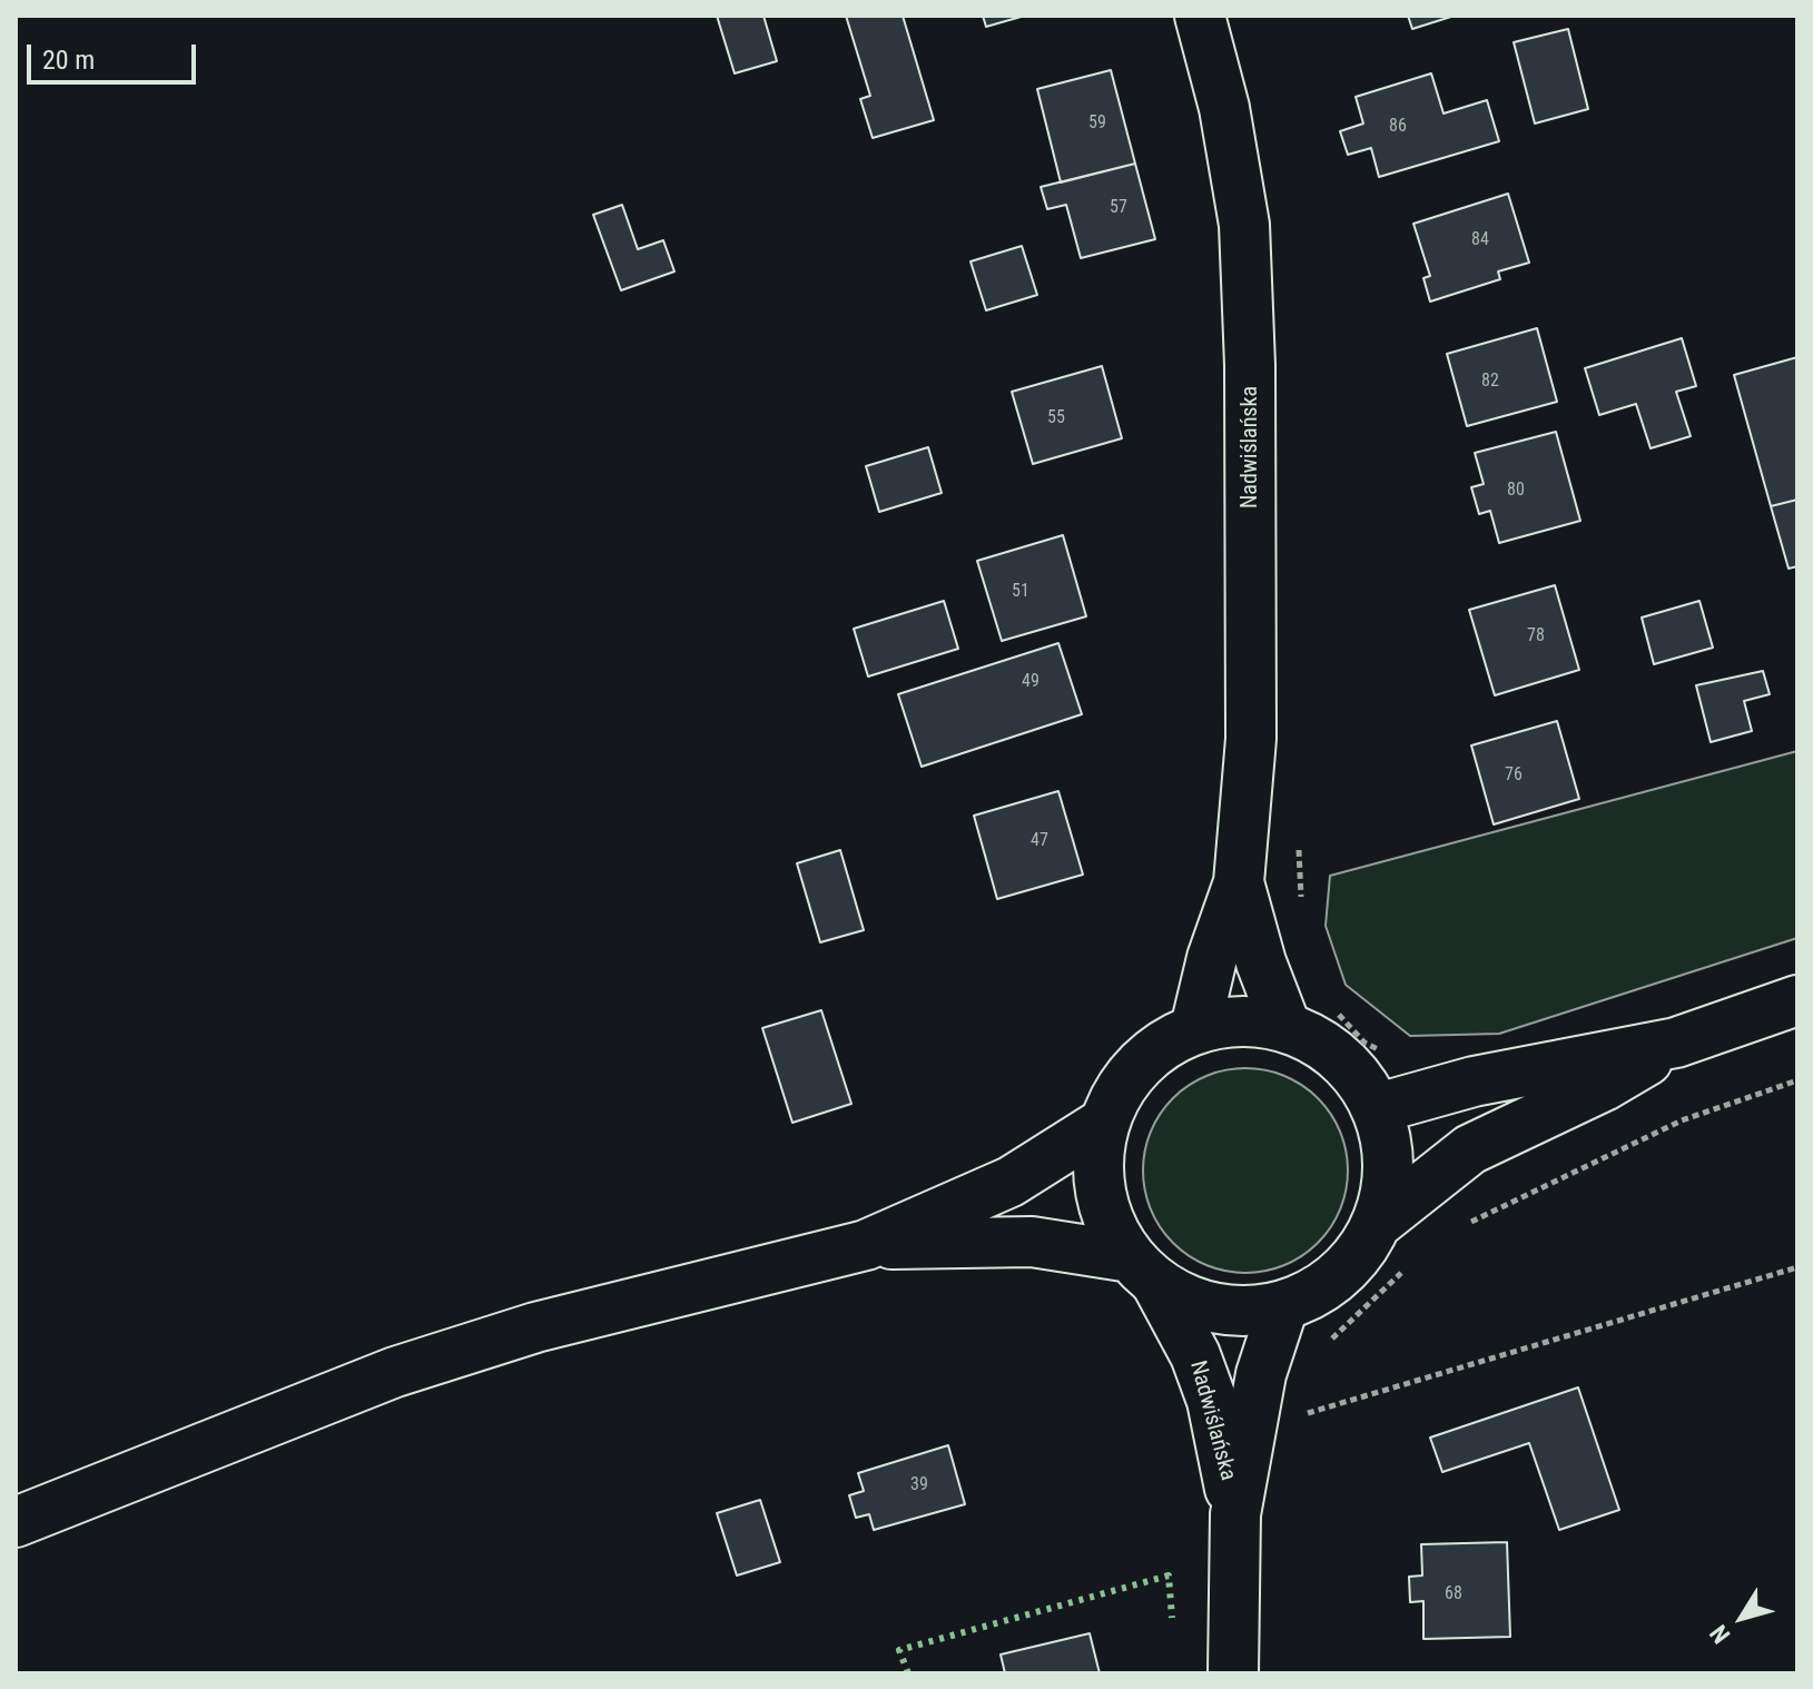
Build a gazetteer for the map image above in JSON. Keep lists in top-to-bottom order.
{
  "streets": {
    "main road": ["Nadwiślańska"]
  },
  "house_numbers": [
    "59",
    "86",
    "57",
    "84",
    "82",
    "55",
    "80",
    "51",
    "78",
    "49",
    "76",
    "47",
    "39",
    "68"
  ],
  "scale_bar": "20 m",
  "north": "bottom left"
}
